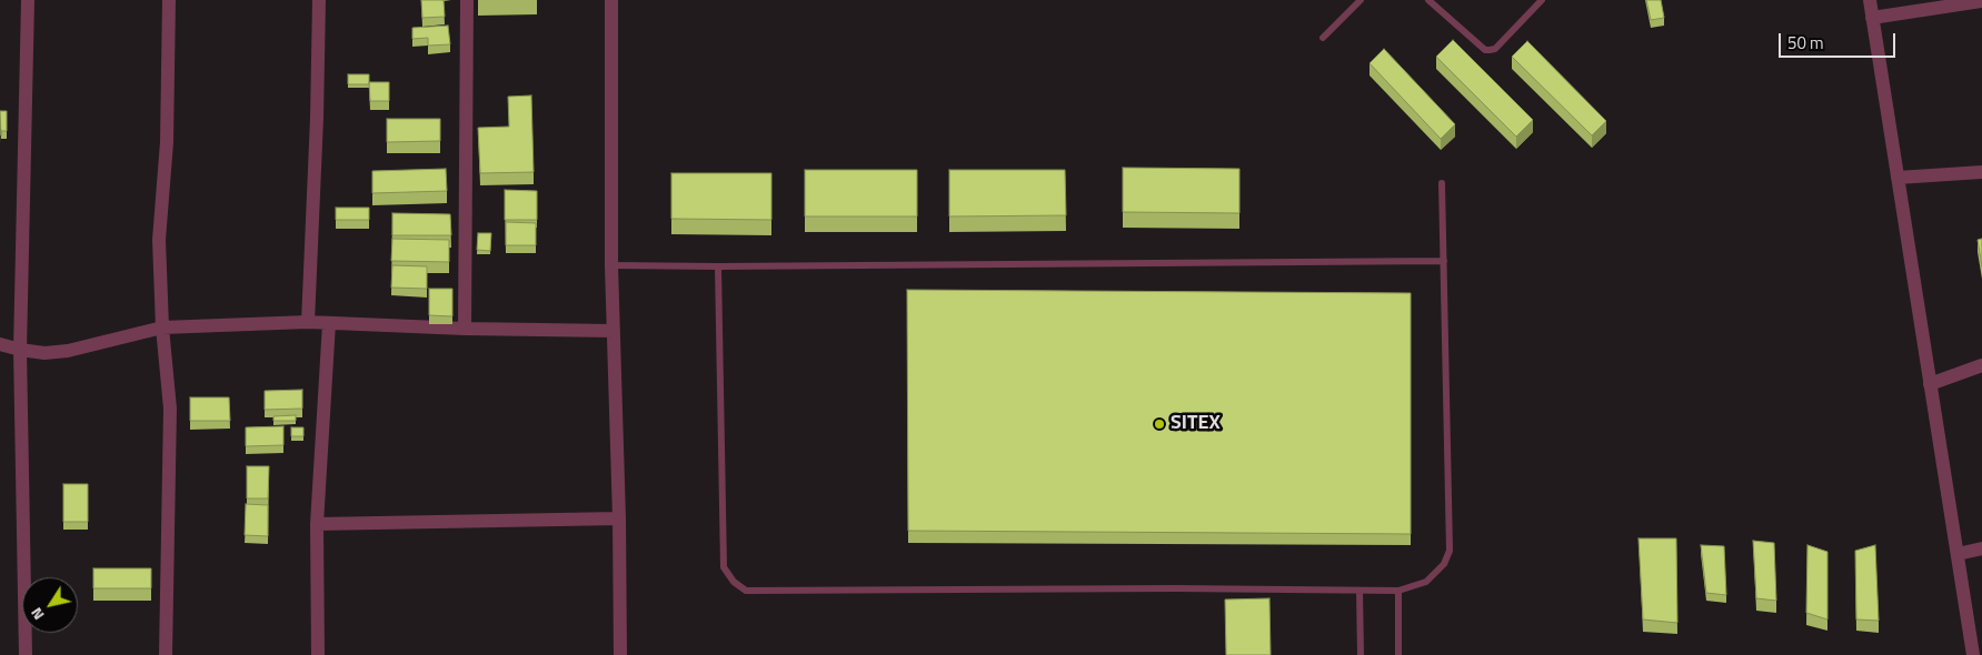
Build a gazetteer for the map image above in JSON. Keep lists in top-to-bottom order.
{
  "places": ["SITEX"],
  "scale_bar": "50 m",
  "north": "bottom left"
}
